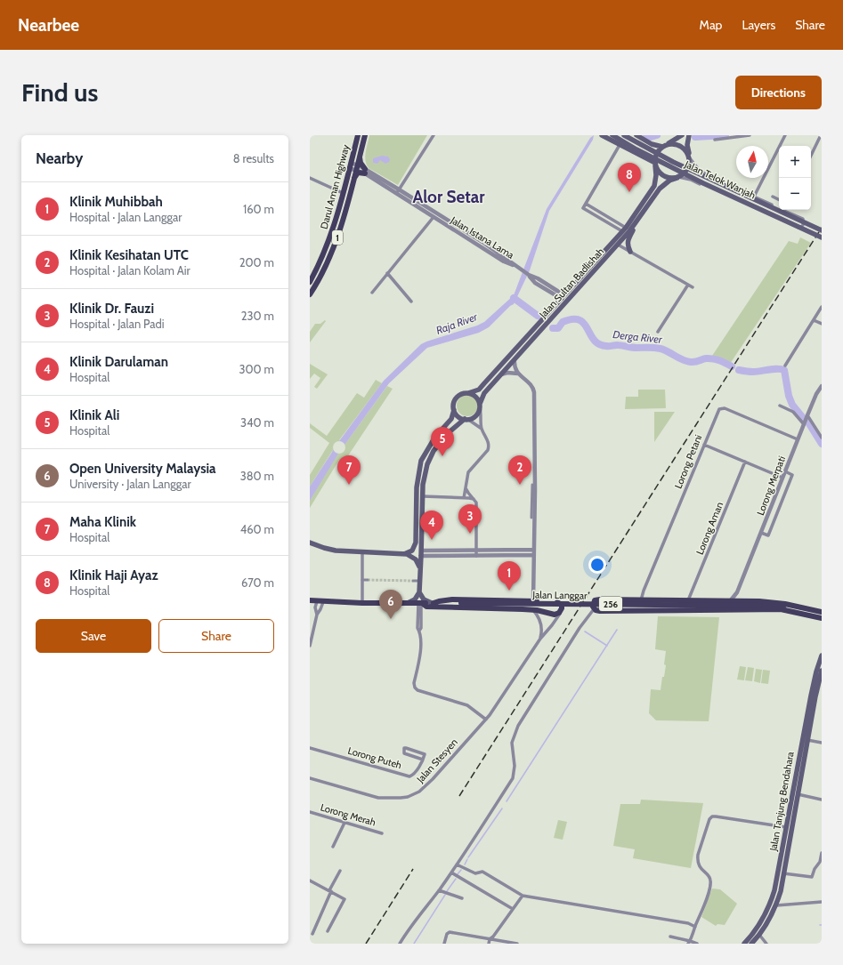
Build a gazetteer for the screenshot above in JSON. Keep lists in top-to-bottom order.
{
  "streets": {
    "main road": [
      "Jalan Telok Wanjah",
      "Darul Aman Highway",
      "1",
      "Jalan Sultan Badlishah",
      "Jalan Langgar",
      "256",
      "Jalan Tanjung Bendahara"
    ],
    "street": [
      "Jalan Istana Lama",
      "Lorong Petani",
      "Lorong Merpati",
      "Lorong Aman",
      "Lorong Puteh",
      "Jalan Stesyen",
      "Lorong Merah"
    ]
  },
  "crossings": [
    ["Darul Aman Highway", "Jalan Istana Lama"],
    ["Jalan Istana Lama", "Jalan Sultan Badlishah"],
    ["Lorong Petani", "Lorong Merpati"]
  ],
  "districts": ["Alor Setar"],
  "water": ["Raja River", "Derga River"],
  "north": "top",
  "page": {
    "header": "Nearbee",
    "nav": ["Map", "Layers", "Share"],
    "buttons": [
      "Directions",
      ["Save", "Share"]
    ],
    "title": "Find us",
    "heading": ["Nearby", "8 results"],
    "map_buttons": ["+", "−"],
    "pins": [
      "8",
      "5",
      "2",
      "7",
      "3",
      "4",
      "1",
      "6"
    ],
    "list": [
      {
        "mark": "1",
        "name": "Klinik Muhibbah",
        "note": "Hospital · Jalan Langgar",
        "value": "160 m"
      },
      {
        "mark": "2",
        "name": "Klinik Kesihatan UTC",
        "note": "Hospital · Jalan Kolam Air",
        "value": "200 m"
      },
      {
        "mark": "3",
        "name": "Klinik Dr. Fauzi",
        "note": "Hospital · Jalan Padi",
        "value": "230 m"
      },
      {
        "mark": "4",
        "name": "Klinik Darulaman",
        "note": "Hospital",
        "value": "300 m"
      },
      {
        "mark": "5",
        "name": "Klinik Ali",
        "note": "Hospital",
        "value": "340 m"
      },
      {
        "mark": "6",
        "name": "Open University Malaysia",
        "note": "University · Jalan Langgar",
        "value": "380 m"
      },
      {
        "mark": "7",
        "name": "Maha Klinik",
        "note": "Hospital",
        "value": "460 m"
      },
      {
        "mark": "8",
        "name": "Klinik Haji Ayaz",
        "note": "Hospital",
        "value": "670 m"
      }
    ]
  }
}
